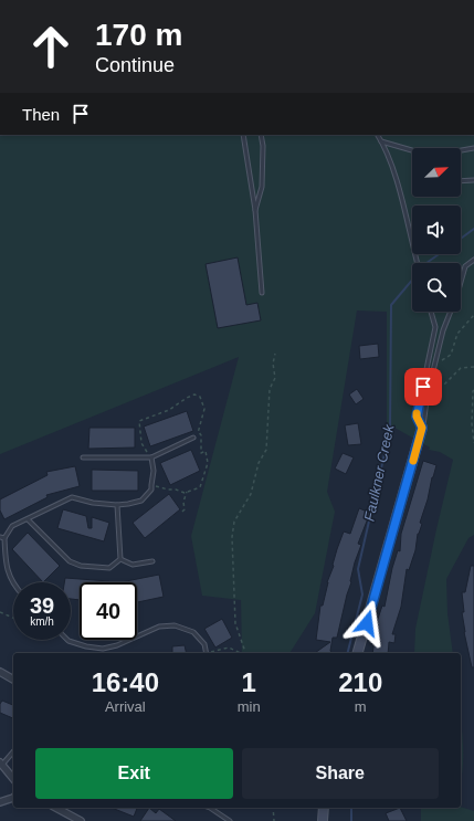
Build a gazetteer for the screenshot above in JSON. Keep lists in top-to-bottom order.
{
  "water": ["Faulkner Creek"],
  "north": "top right",
  "page": {
    "turn": ["170 m", "Continue"],
    "then": "Then",
    "speed": "39 km/h",
    "limit": "40",
    "eta": [
      "16:40",
      "Arrival",
      "1",
      "min",
      "210",
      "m"
    ],
    "buttons": ["Exit", "Share"]
  }
}
